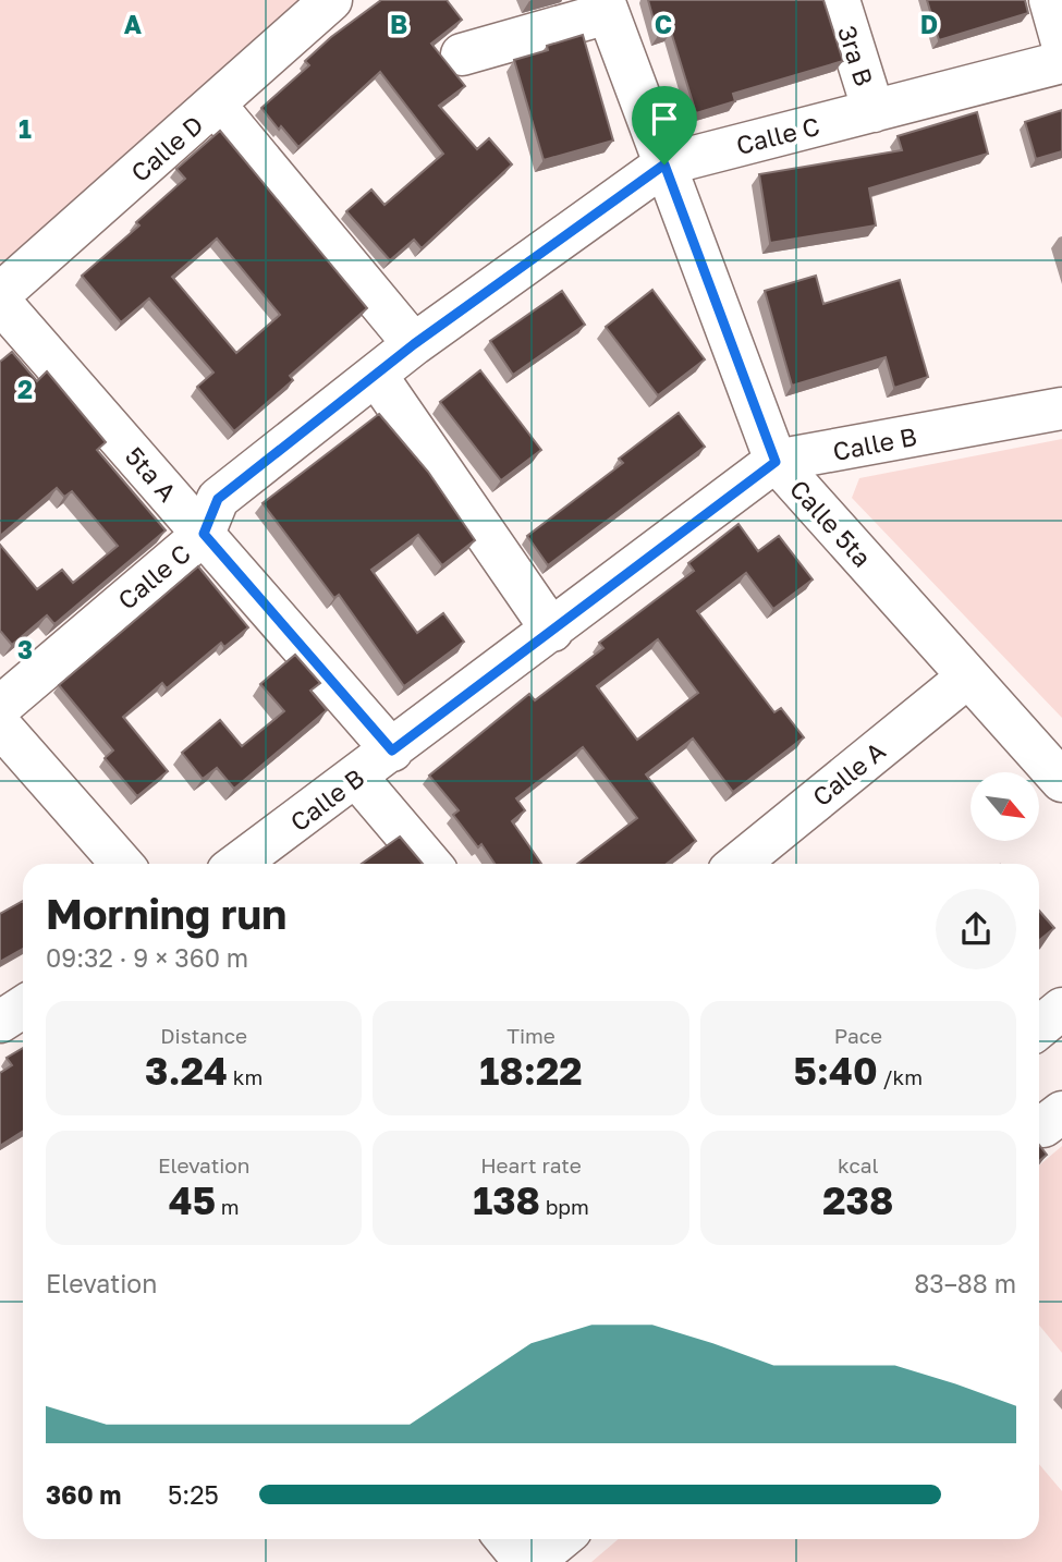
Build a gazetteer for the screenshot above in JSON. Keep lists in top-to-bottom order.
{
  "streets": {
    "street": [
      "3ra B",
      "Calle C",
      "Calle D",
      "Calle B",
      "5ta A",
      "Calle 5ta",
      "Calle A"
    ]
  },
  "crossings": [
    ["3ra B", "Calle C"],
    ["Calle C", "5ta A"],
    ["Calle C", "Calle 5ta"],
    ["Calle B", "5ta A"],
    ["Calle B", "Calle 5ta"],
    ["Calle 5ta", "Calle A"]
  ],
  "north": "bottom right",
  "page": {
    "heading": ["Morning run", "09:32 · 9 × 360 m"],
    "stats": [
      ["Distance", "3.24 km"],
      ["Time", "18:22"],
      ["Pace", "5:40 /km"],
      ["Elevation", "45 m"],
      ["Heart rate", "138 bpm"],
      ["kcal", "238"]
    ],
    "chart": ["Elevation", "83–88 m"],
    "list": [
      {
        "name": "360 m",
        "note": "5:25"
      }
    ]
  },
  "grid": {
    "columns": [
      "A",
      "B",
      "C",
      "D"
    ],
    "rows": ["1", "2", "3"]
  }
}
